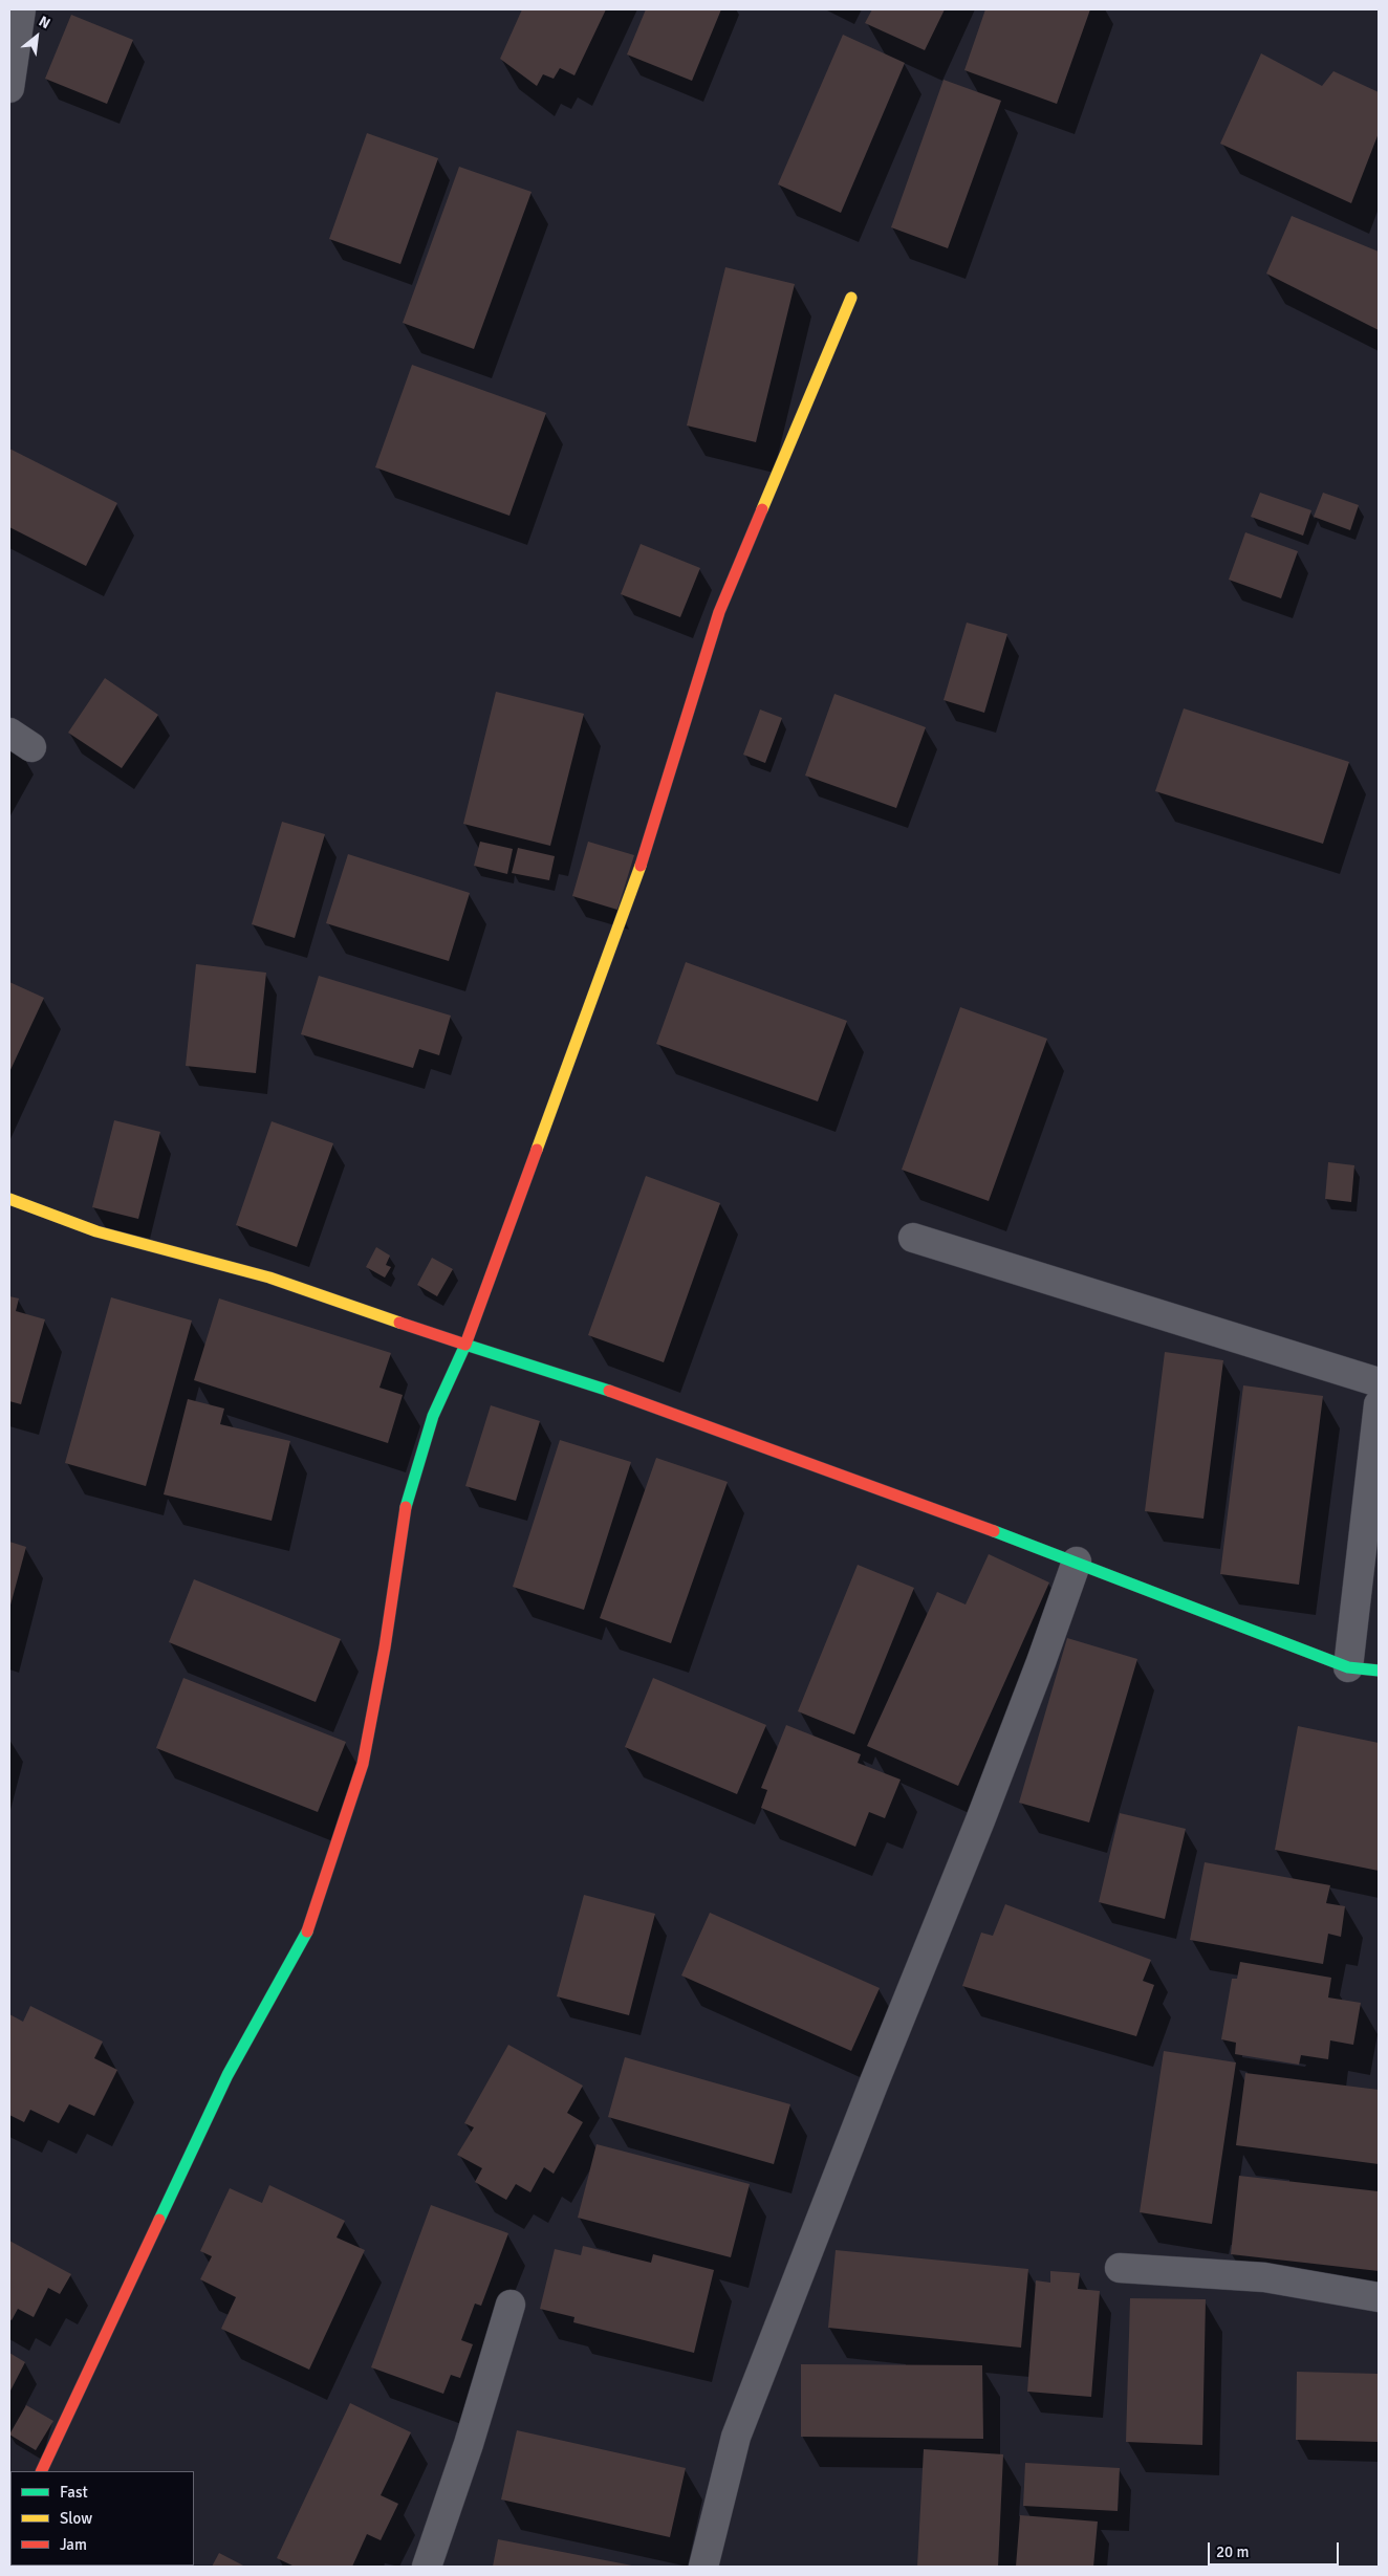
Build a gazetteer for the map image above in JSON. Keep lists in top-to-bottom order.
{
  "legend": ["Fast", "Slow", "Jam"],
  "scale_bar": "20 m",
  "north": "top right"
}
